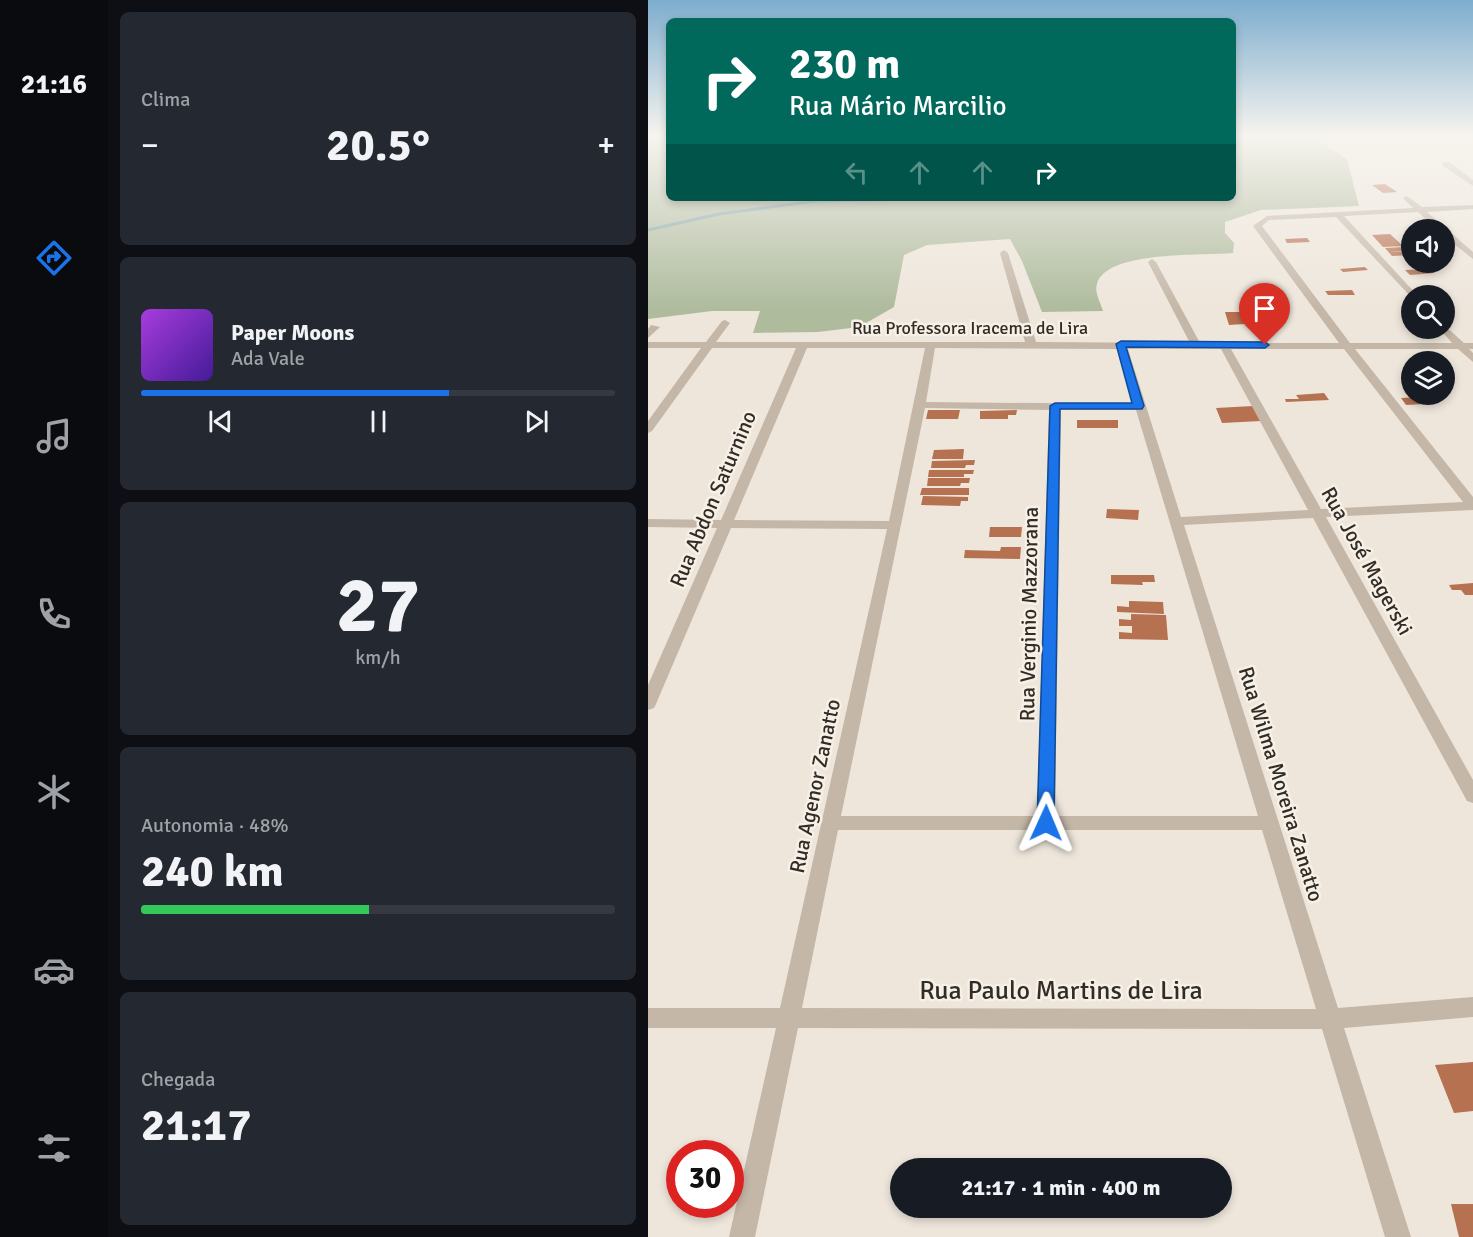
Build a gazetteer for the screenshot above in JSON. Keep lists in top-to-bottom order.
{
  "streets": {
    "street": [
      "Rua Professora Iracema de Lira",
      "Rua Abdon Saturnino",
      "Rua José Magerski",
      "Rua Verginio Mazzorana",
      "Rua Wilma Moreira Zanatto",
      "Rua Agenor Zanatto",
      "Rua Paulo Martins de Lira"
    ]
  },
  "crossings": [
    ["Rua Professora Iracema de Lira", "Rua Abdon Saturnino"],
    ["Rua Professora Iracema de Lira", "Rua José Magerski"],
    ["Rua Professora Iracema de Lira", "Rua Wilma Moreira Zanatto"],
    ["Rua Professora Iracema de Lira", "Rua Agenor Zanatto"],
    ["Rua Wilma Moreira Zanatto", "Rua Paulo Martins de Lira"],
    ["Rua Agenor Zanatto", "Rua Paulo Martins de Lira"]
  ],
  "page": {
    "tabs": "21:16",
    "tile": [
      "Clima",
      ["27", "km/h"],
      ["Autonomia · 48%", "240 km"],
      ["Chegada", "21:17"]
    ],
    "turn": ["230 m", "Rua Mário Marcilio"],
    "heat": ["−", "20.5°", "+"],
    "song": ["Paper Moons", "Ada Vale"],
    "limit": "30",
    "trip": "21:17 · 1 min · 400 m"
  }
}
